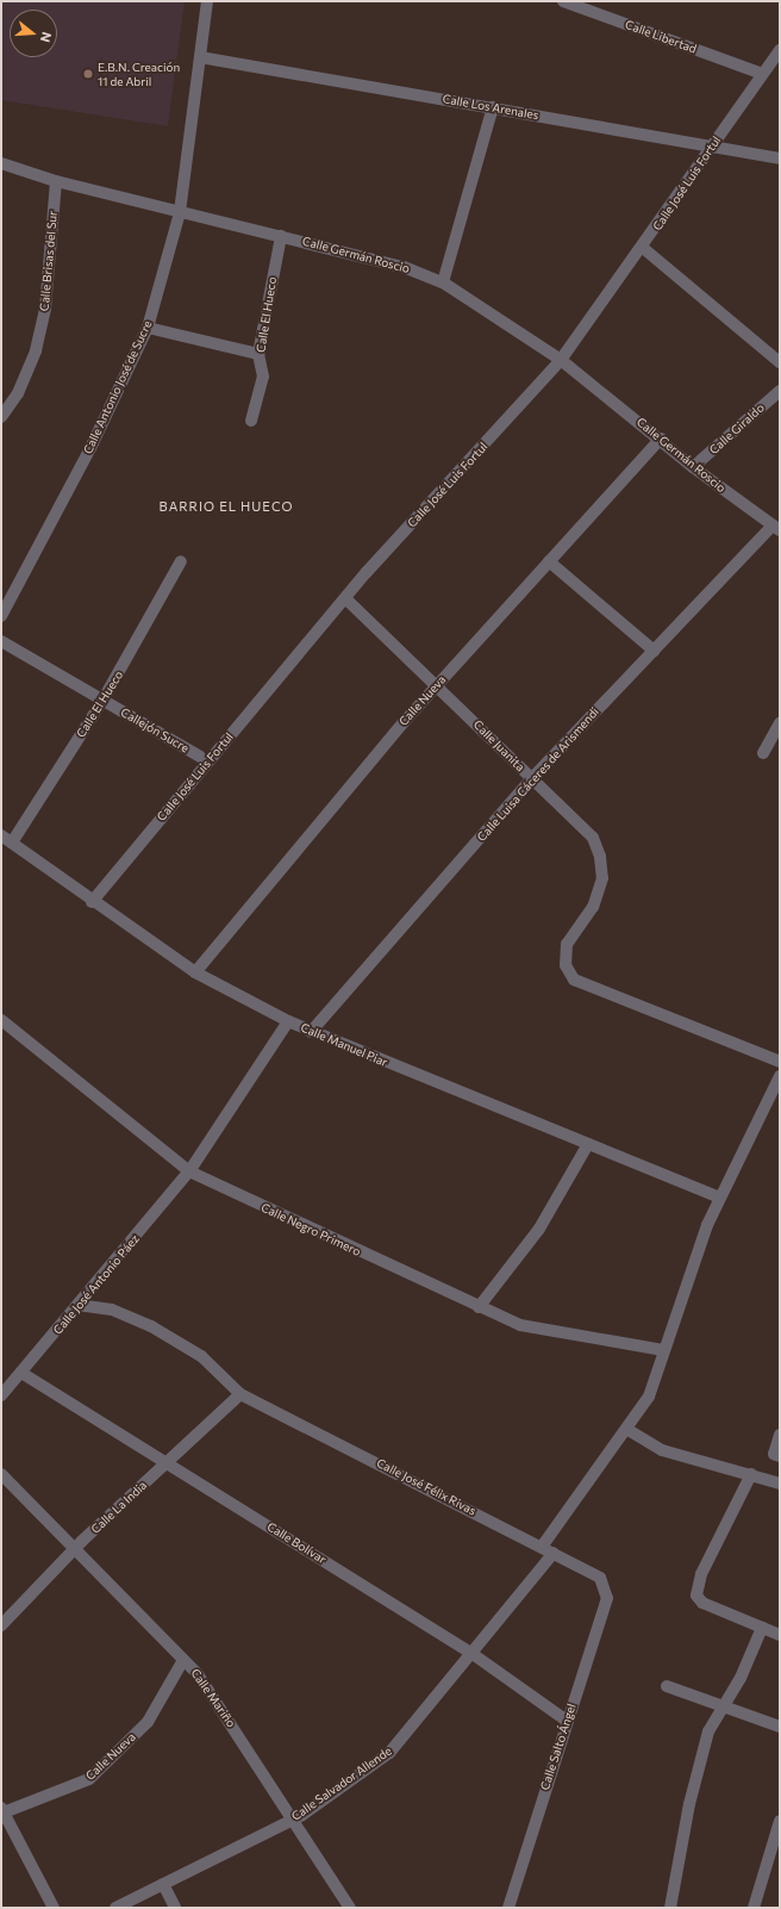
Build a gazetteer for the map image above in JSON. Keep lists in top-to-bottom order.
{
  "streets": {
    "street": [
      "Calle Libertad",
      "Calle Los Arenales",
      "Calle José Luis Fortul",
      "Calle Germán Roscio",
      "Calle Brisas del Sur",
      "Calle El Hueco",
      "Calle Antonio José de Sucre",
      "Calle Giraldo",
      "Calle Nueva",
      "Callejón Sucre",
      "Calle Juanita",
      "Calle Luisa Cáceres de Arismendi",
      "Calle Manuel Piar",
      "Calle Negro Primero",
      "Calle José Antonio Páez",
      "Calle José Félix Rivas",
      "Calle La India",
      "Calle Bolívar",
      "Calle Mariño",
      "Calle Salto Ángel",
      "Calle Salvador Allende"
    ]
  },
  "crossings": [
    ["Calle Libertad", "Calle José Luis Fortul"],
    ["Calle Los Arenales", "Calle José Luis Fortul"],
    ["Calle Los Arenales", "Calle Antonio José de Sucre"],
    ["Calle José Luis Fortul", "Calle Germán Roscio"],
    ["Calle José Luis Fortul", "Callejón Sucre"],
    ["Calle José Luis Fortul", "Calle Juanita"],
    ["Calle José Luis Fortul", "Calle Manuel Piar"],
    ["Calle Germán Roscio", "Calle Brisas del Sur"],
    ["Calle Germán Roscio", "Calle El Hueco"],
    ["Calle Germán Roscio", "Calle Antonio José de Sucre"],
    ["Calle Germán Roscio", "Calle Giraldo"],
    ["Calle Germán Roscio", "Calle Nueva"],
    ["Calle Germán Roscio", "Calle Luisa Cáceres de Arismendi"],
    ["Calle El Hueco", "Callejón Sucre"],
    ["Calle El Hueco", "Calle Manuel Piar"],
    ["Calle Nueva", "Calle Juanita"],
    ["Calle Nueva", "Calle Manuel Piar"],
    ["Calle Nueva", "Calle Mariño"],
    ["Calle Juanita", "Calle Luisa Cáceres de Arismendi"],
    ["Calle Luisa Cáceres de Arismendi", "Calle Manuel Piar"],
    ["Calle Negro Primero", "Calle José Antonio Páez"],
    ["Calle José Antonio Páez", "Calle José Félix Rivas"],
    ["Calle José Antonio Páez", "Calle Bolívar"],
    ["Calle José Félix Rivas", "Calle La India"],
    ["Calle José Félix Rivas", "Calle Salto Ángel"],
    ["Calle José Félix Rivas", "Calle Salvador Allende"],
    ["Calle La India", "Calle Bolívar"],
    ["Calle La India", "Calle Mariño"],
    ["Calle Bolívar", "Calle Salto Ángel"],
    ["Calle Bolívar", "Calle Salvador Allende"],
    ["Calle Mariño", "Calle Salvador Allende"]
  ],
  "districts": ["BARRIO EL HUECO"],
  "places": ["E.B.N. Creación 11 de Abril"],
  "north": "right"
}
